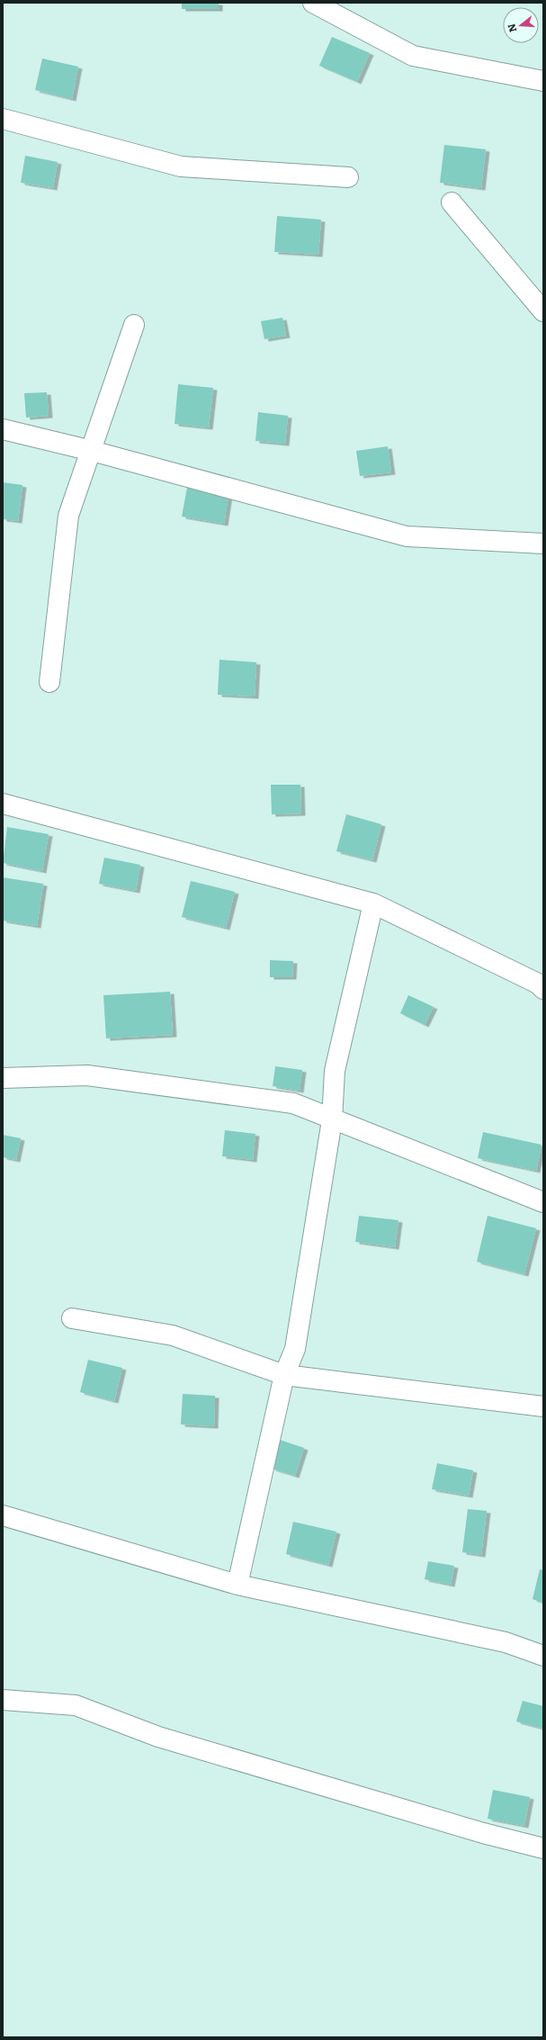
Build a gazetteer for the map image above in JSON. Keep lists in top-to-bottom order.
{
  "north": "left"
}
